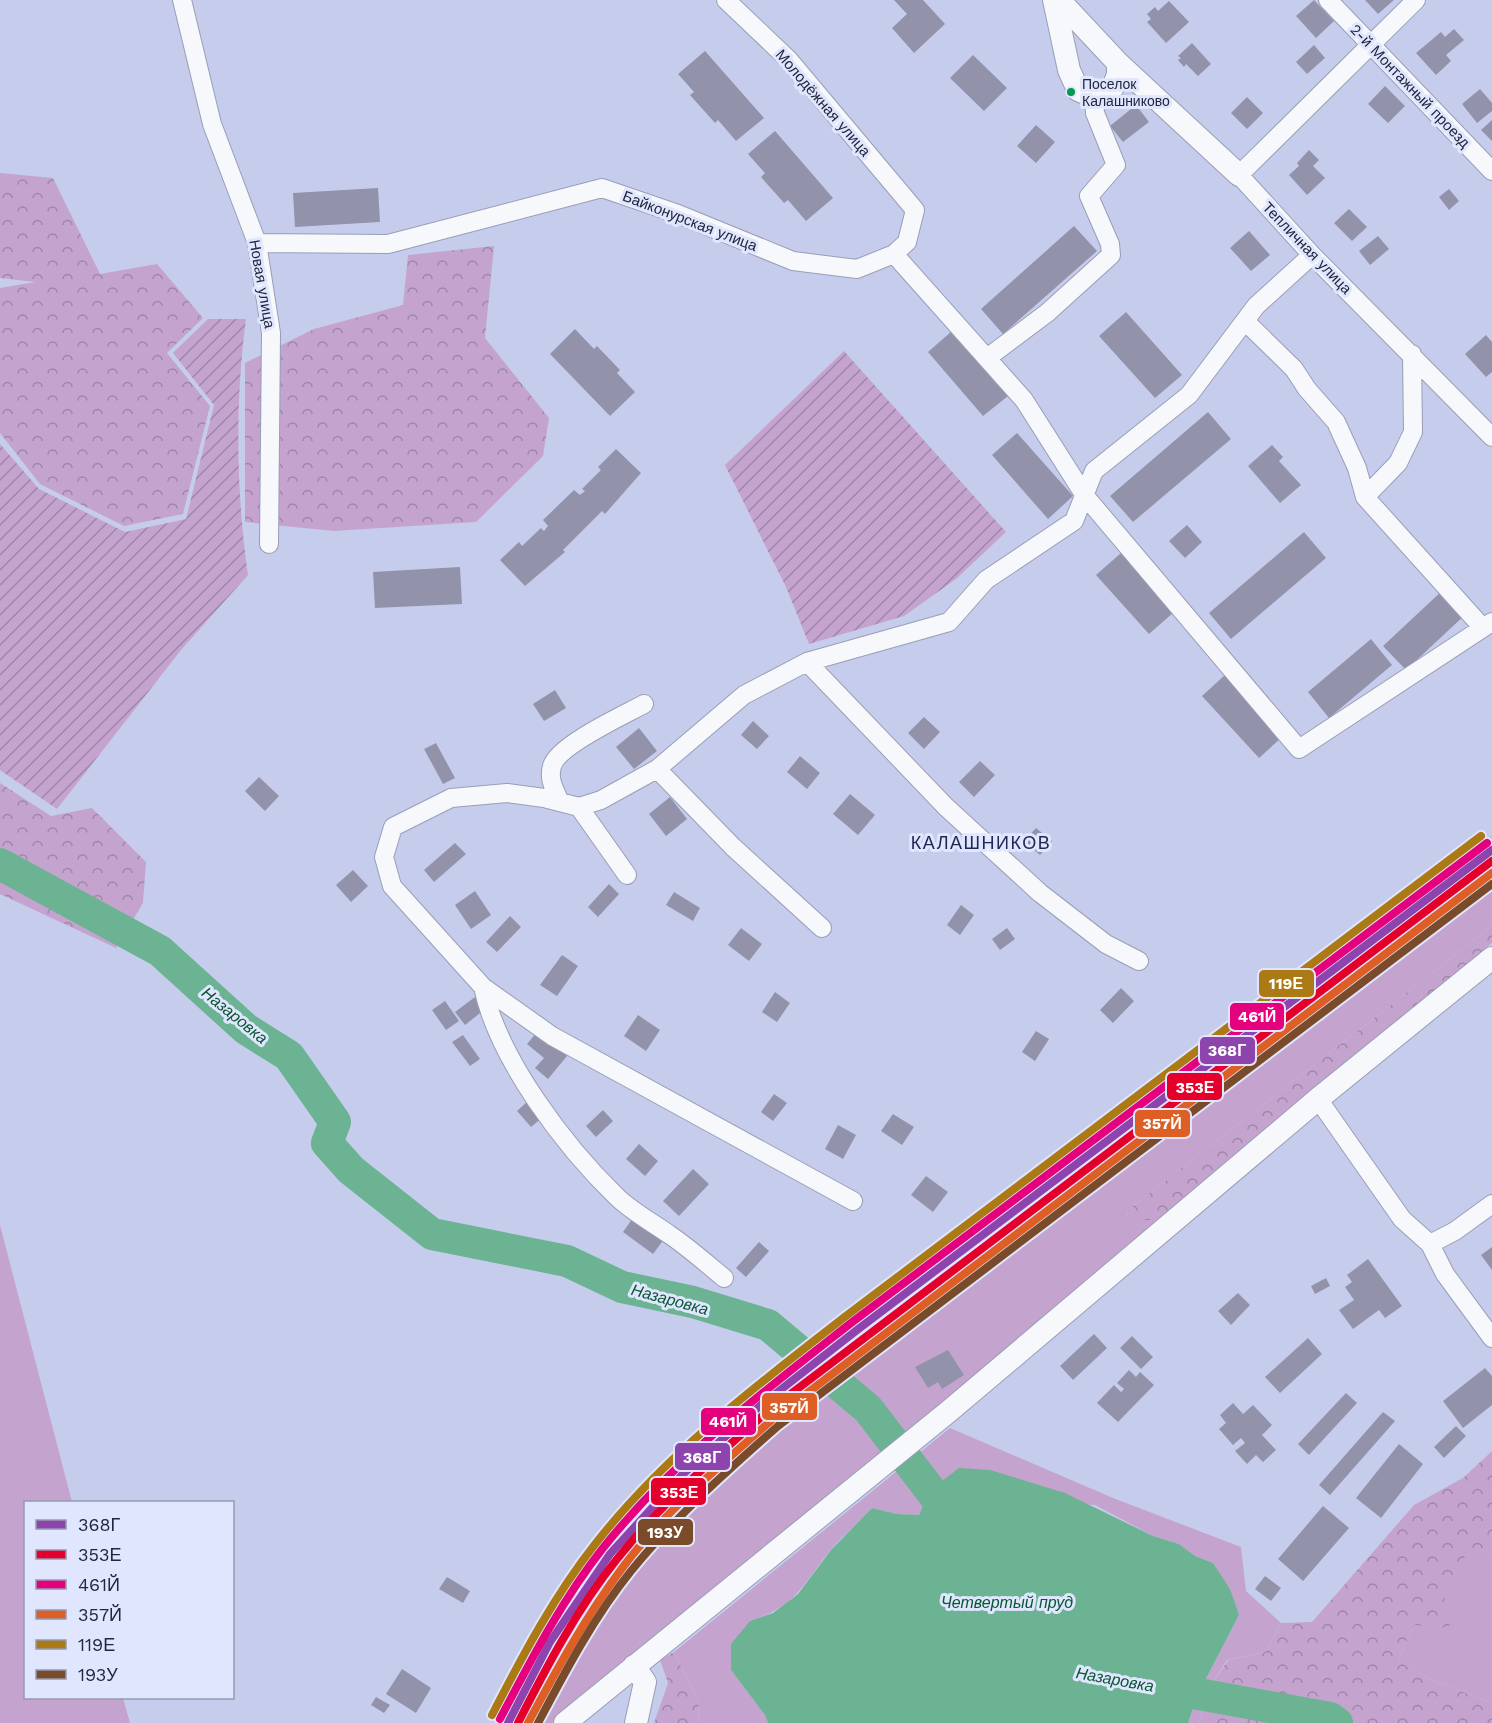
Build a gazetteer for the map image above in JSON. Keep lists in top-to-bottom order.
{
  "streets": {
    "street": [
      "2-й Монтажный проезд",
      "Молодёжная улица",
      "Байконурская улица",
      "Тепличная улица",
      "Новая улица"
    ]
  },
  "crossings": [
    ["Молодёжная улица", "Байконурская улица"],
    ["Байконурская улица", "Новая улица"]
  ],
  "districts": ["КАЛАШНИКОВ"],
  "water": ["Назаровка", "Четвертый пруд"],
  "places": ["Поселок Калашниково"],
  "lines": [
    "transit line 119Е",
    "transit line 461Й",
    "transit line 368Г",
    "transit line 353Е",
    "transit line 357Й",
    "transit line 193У"
  ],
  "legend": [
    "368Г",
    "353Е",
    "461Й",
    "357Й",
    "119Е",
    "193У"
  ]
}
